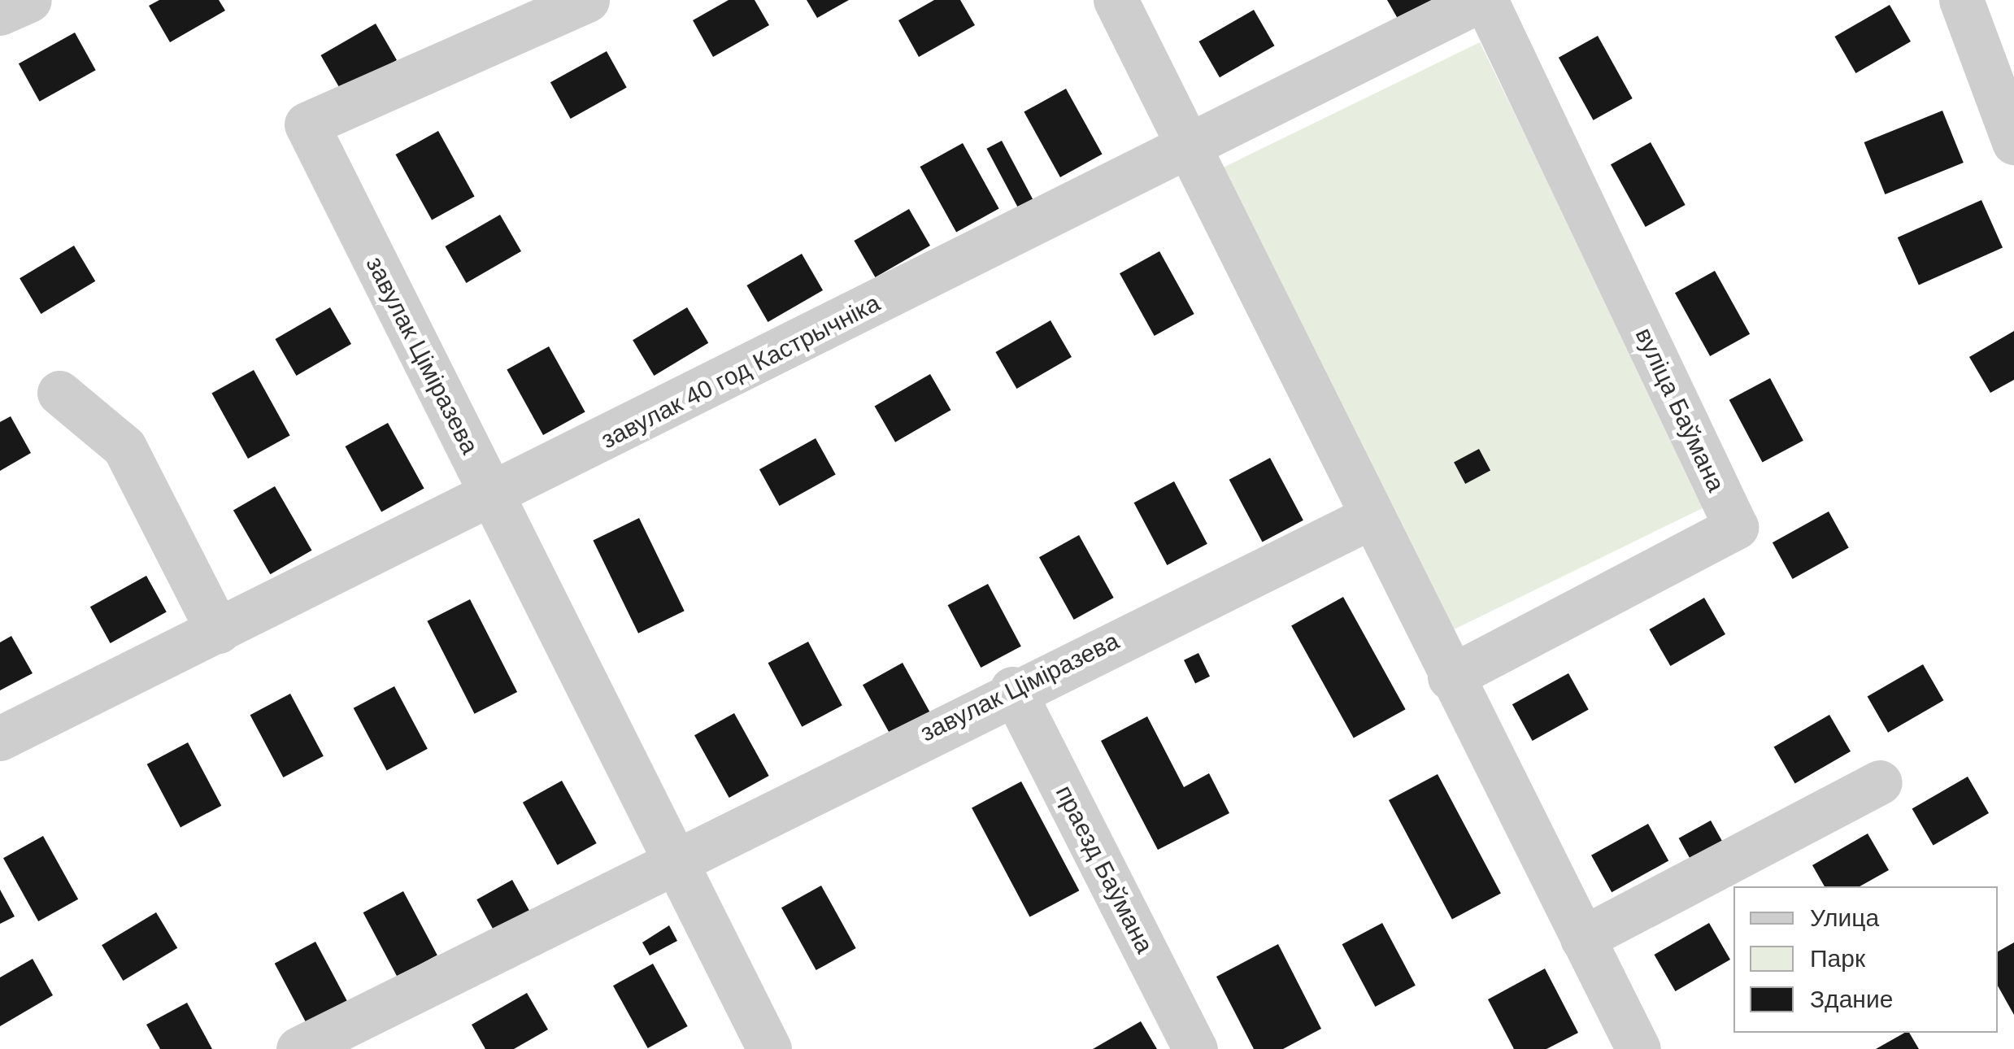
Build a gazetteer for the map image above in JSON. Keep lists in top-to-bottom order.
{
  "streets": {
    "street": [
      "завулак Ціміразева",
      "завулак 40 год Кастрычніка",
      "вуліца Баўмана",
      "праезд Баўмана"
    ]
  },
  "crossings": [
    ["завулак Ціміразева", "завулак 40 год Кастрычніка"],
    ["завулак Ціміразева", "праезд Баўмана"],
    ["завулак 40 год Кастрычніка", "вуліца Баўмана"]
  ],
  "legend": ["Улица", "Парк", "Здание"]
}
